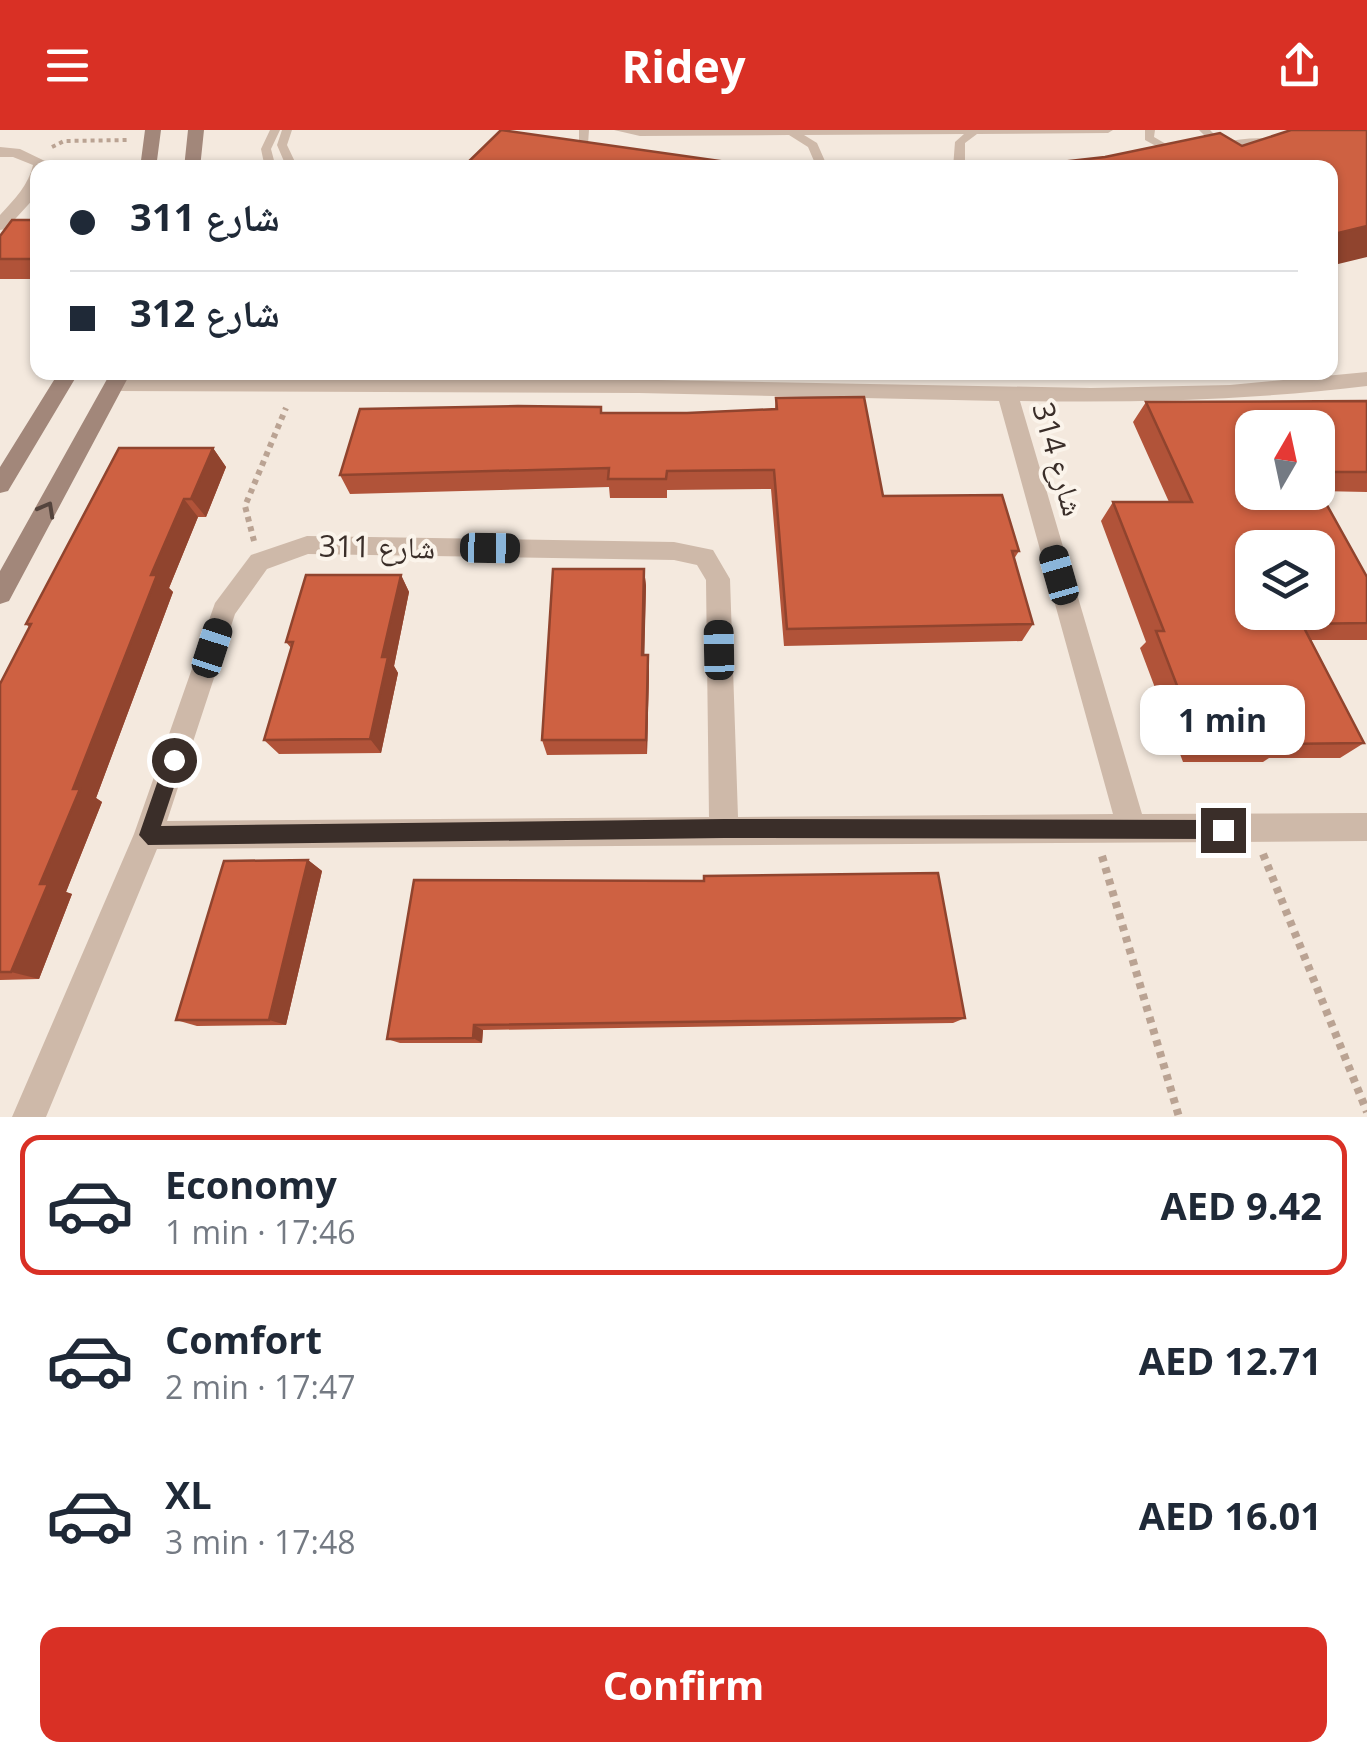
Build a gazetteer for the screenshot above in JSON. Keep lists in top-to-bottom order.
{
  "streets": {
    "street": ["شارع 314", "شارع 311"]
  },
  "north": "top",
  "page": {
    "header": "Ridey",
    "banner": ["شارع 311", "شارع 312"],
    "bubble": "1 min",
    "list": [
      {
        "name": "Economy",
        "note": "1 min · 17:46",
        "value": "AED 9.42"
      },
      {
        "name": "Comfort",
        "note": "2 min · 17:47",
        "value": "AED 12.71"
      },
      {
        "name": "XL",
        "note": "3 min · 17:48",
        "value": "AED 16.01"
      }
    ],
    "buttons": "Confirm"
  }
}
